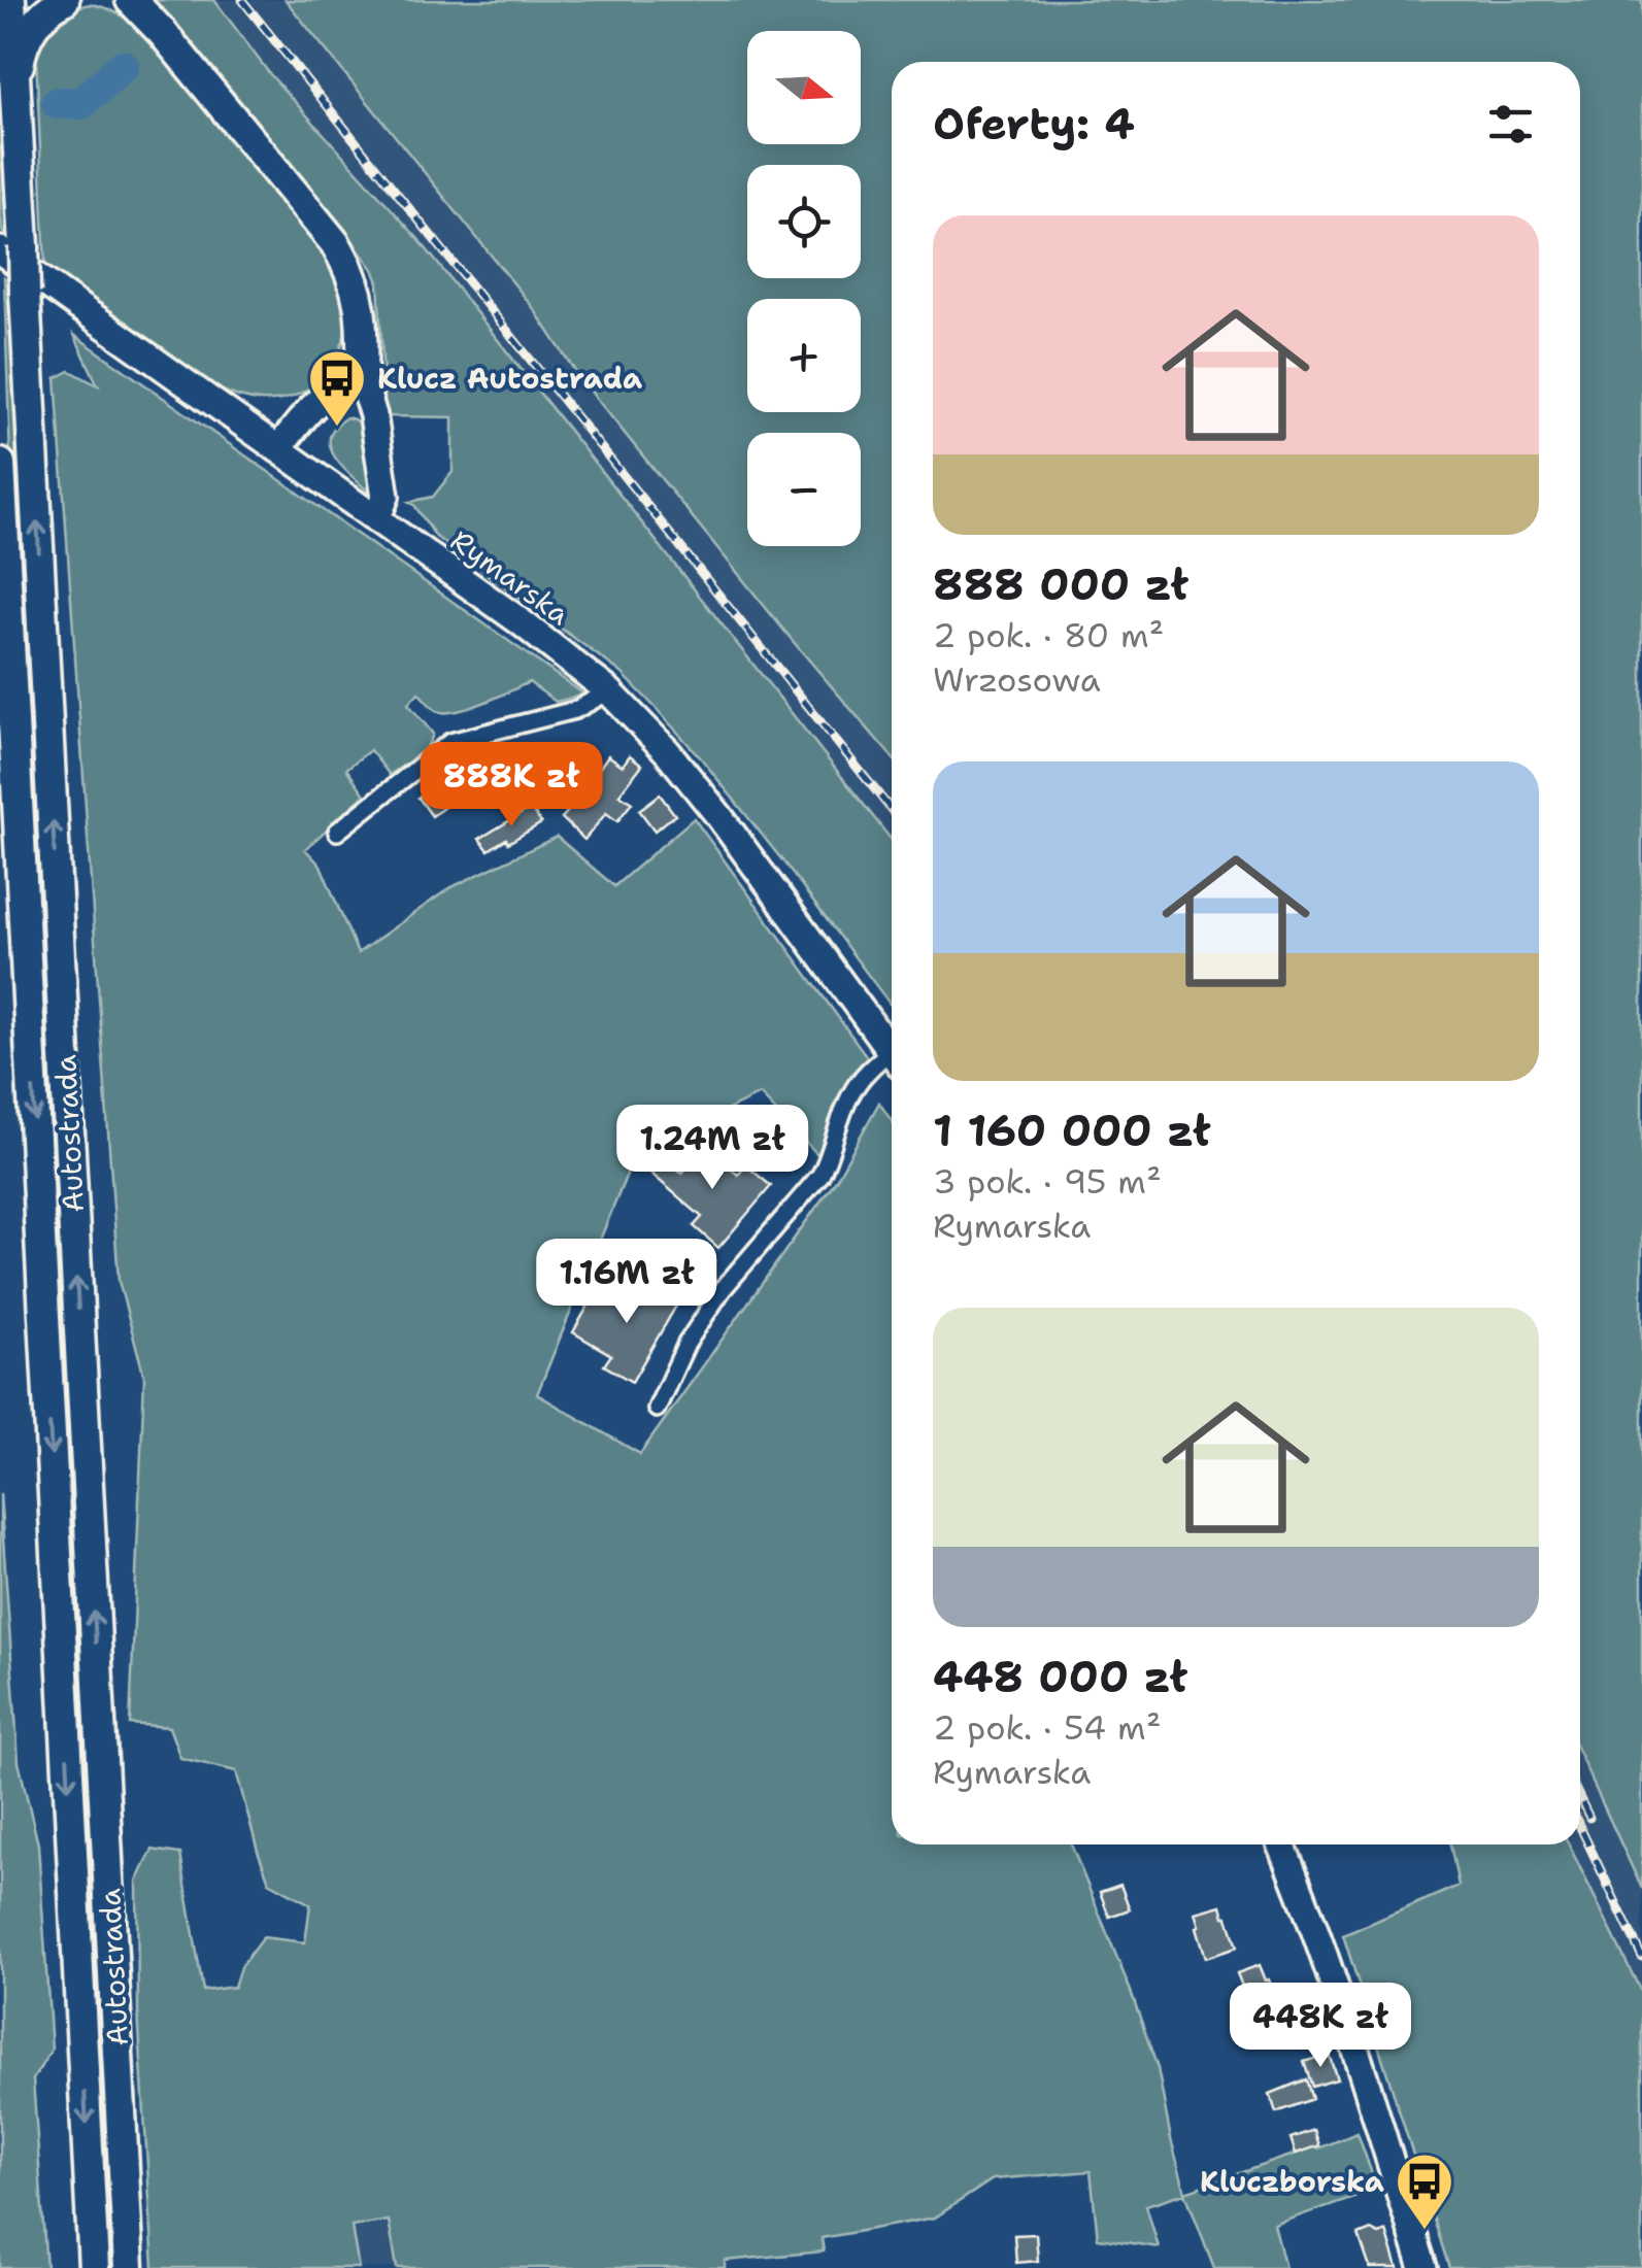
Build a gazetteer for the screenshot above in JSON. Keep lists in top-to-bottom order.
{
  "streets": {
    "highway": ["Autostrada"],
    "main road": ["Rymarska"]
  },
  "crossings": [
    ["Rymarska", "Autostrada"]
  ],
  "places": {
    "bus stop": ["Klucz Autostrada", "Kluczborska"]
  },
  "north": "right",
  "page": {
    "map_buttons": ["+", "−"],
    "heading": "Oferty: 4",
    "list": [
      {
        "name": "888 000 zł",
        "note": "2 pok. · 80 m² · Wrzosowa"
      },
      {
        "name": "1 160 000 zł",
        "note": "3 pok. · 95 m² · Rymarska"
      },
      {
        "name": "448 000 zł",
        "note": "2 pok. · 54 m² · Rymarska"
      }
    ],
    "price": [
      "888K zł",
      "1.24M zł",
      "1.16M zł",
      "448K zł"
    ]
  }
}
